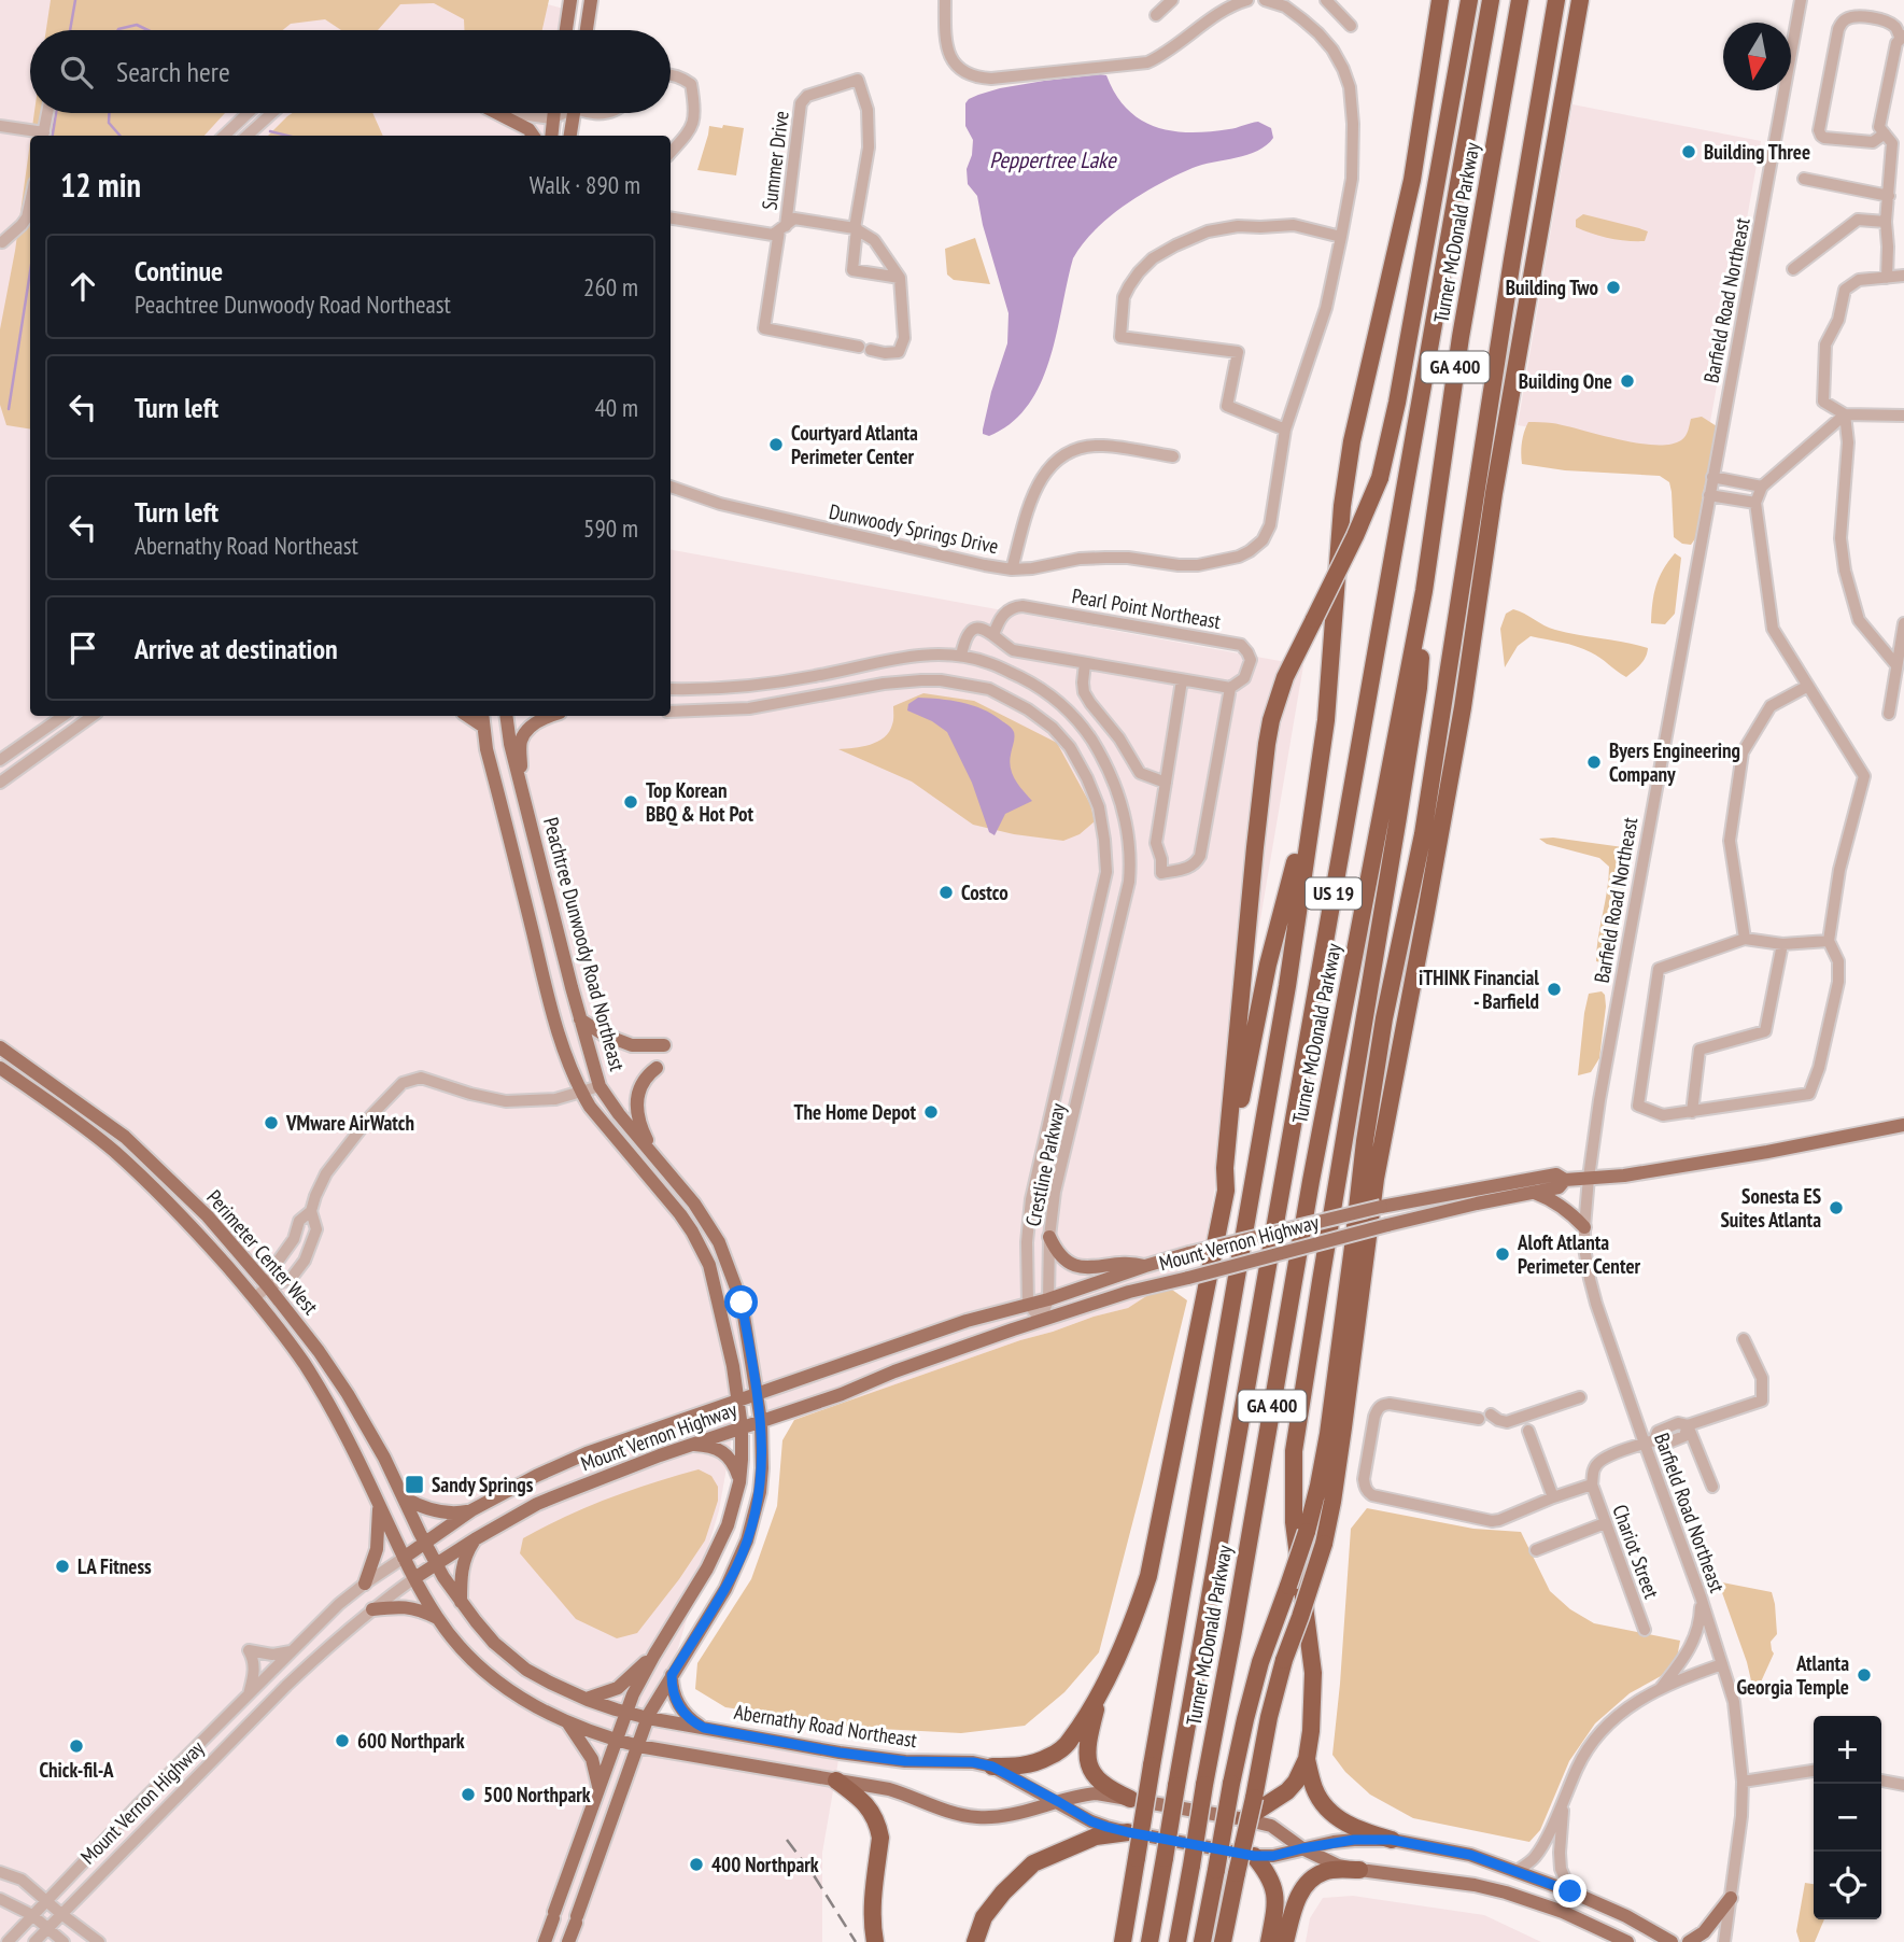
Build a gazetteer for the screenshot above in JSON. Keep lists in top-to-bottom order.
{
  "streets": {
    "highway": ["Turner McDonald Parkway", "GA 400", "US 19"],
    "main road": [
      "Peachtree Dunwoody Road Northeast",
      "Mount Vernon Highway",
      "Perimeter Center West",
      "Abernathy Road Northeast"
    ],
    "street": [
      "Summer Drive",
      "Barfield Road Northeast",
      "Dunwoody Springs Drive",
      "Pearl Point Northeast",
      "Crestline Parkway",
      "Chariot Street"
    ]
  },
  "crossings": [
    ["Barfield Road Northeast", "Mount Vernon Highway"],
    ["Peachtree Dunwoody Road Northeast", "Mount Vernon Highway"],
    ["Peachtree Dunwoody Road Northeast", "Abernathy Road Northeast"],
    ["Crestline Parkway", "Mount Vernon Highway"],
    ["Mount Vernon Highway", "Perimeter Center West"],
    ["Mount Vernon Highway", "Abernathy Road Northeast"],
    ["Perimeter Center West", "Abernathy Road Northeast"]
  ],
  "water": ["Peppertree Lake"],
  "places": {
    "other": [
      "Building Three",
      "Building Two",
      "Building One",
      "Courtyard Atlanta Perimeter Center",
      "Byers Engineering Company",
      "Top Korean BBQ & Hot Pot",
      "Costco",
      "iTHINK Financial - Barfield",
      "The Home Depot",
      "VMware AirWatch",
      "Sonesta ES Suites Atlanta",
      "Aloft Atlanta Perimeter Center",
      "LA Fitness",
      "Atlanta Georgia Temple",
      "600 Northpark",
      "Chick-fil-A",
      "500 Northpark",
      "400 Northpark"
    ],
    "transit": ["Sandy Springs"]
  },
  "north": "bottom",
  "page": {
    "search": "Search here",
    "heading": ["12 min", "Walk · 890 m"],
    "list": [
      ["Continue", "Peachtree Dunwoody Road Northeast", "260 m"],
      ["Turn left", "40 m"],
      ["Turn left", "Abernathy Road Northeast", "590 m"],
      "Arrive at destination"
    ],
    "map_buttons": ["+", "−"]
  }
}
